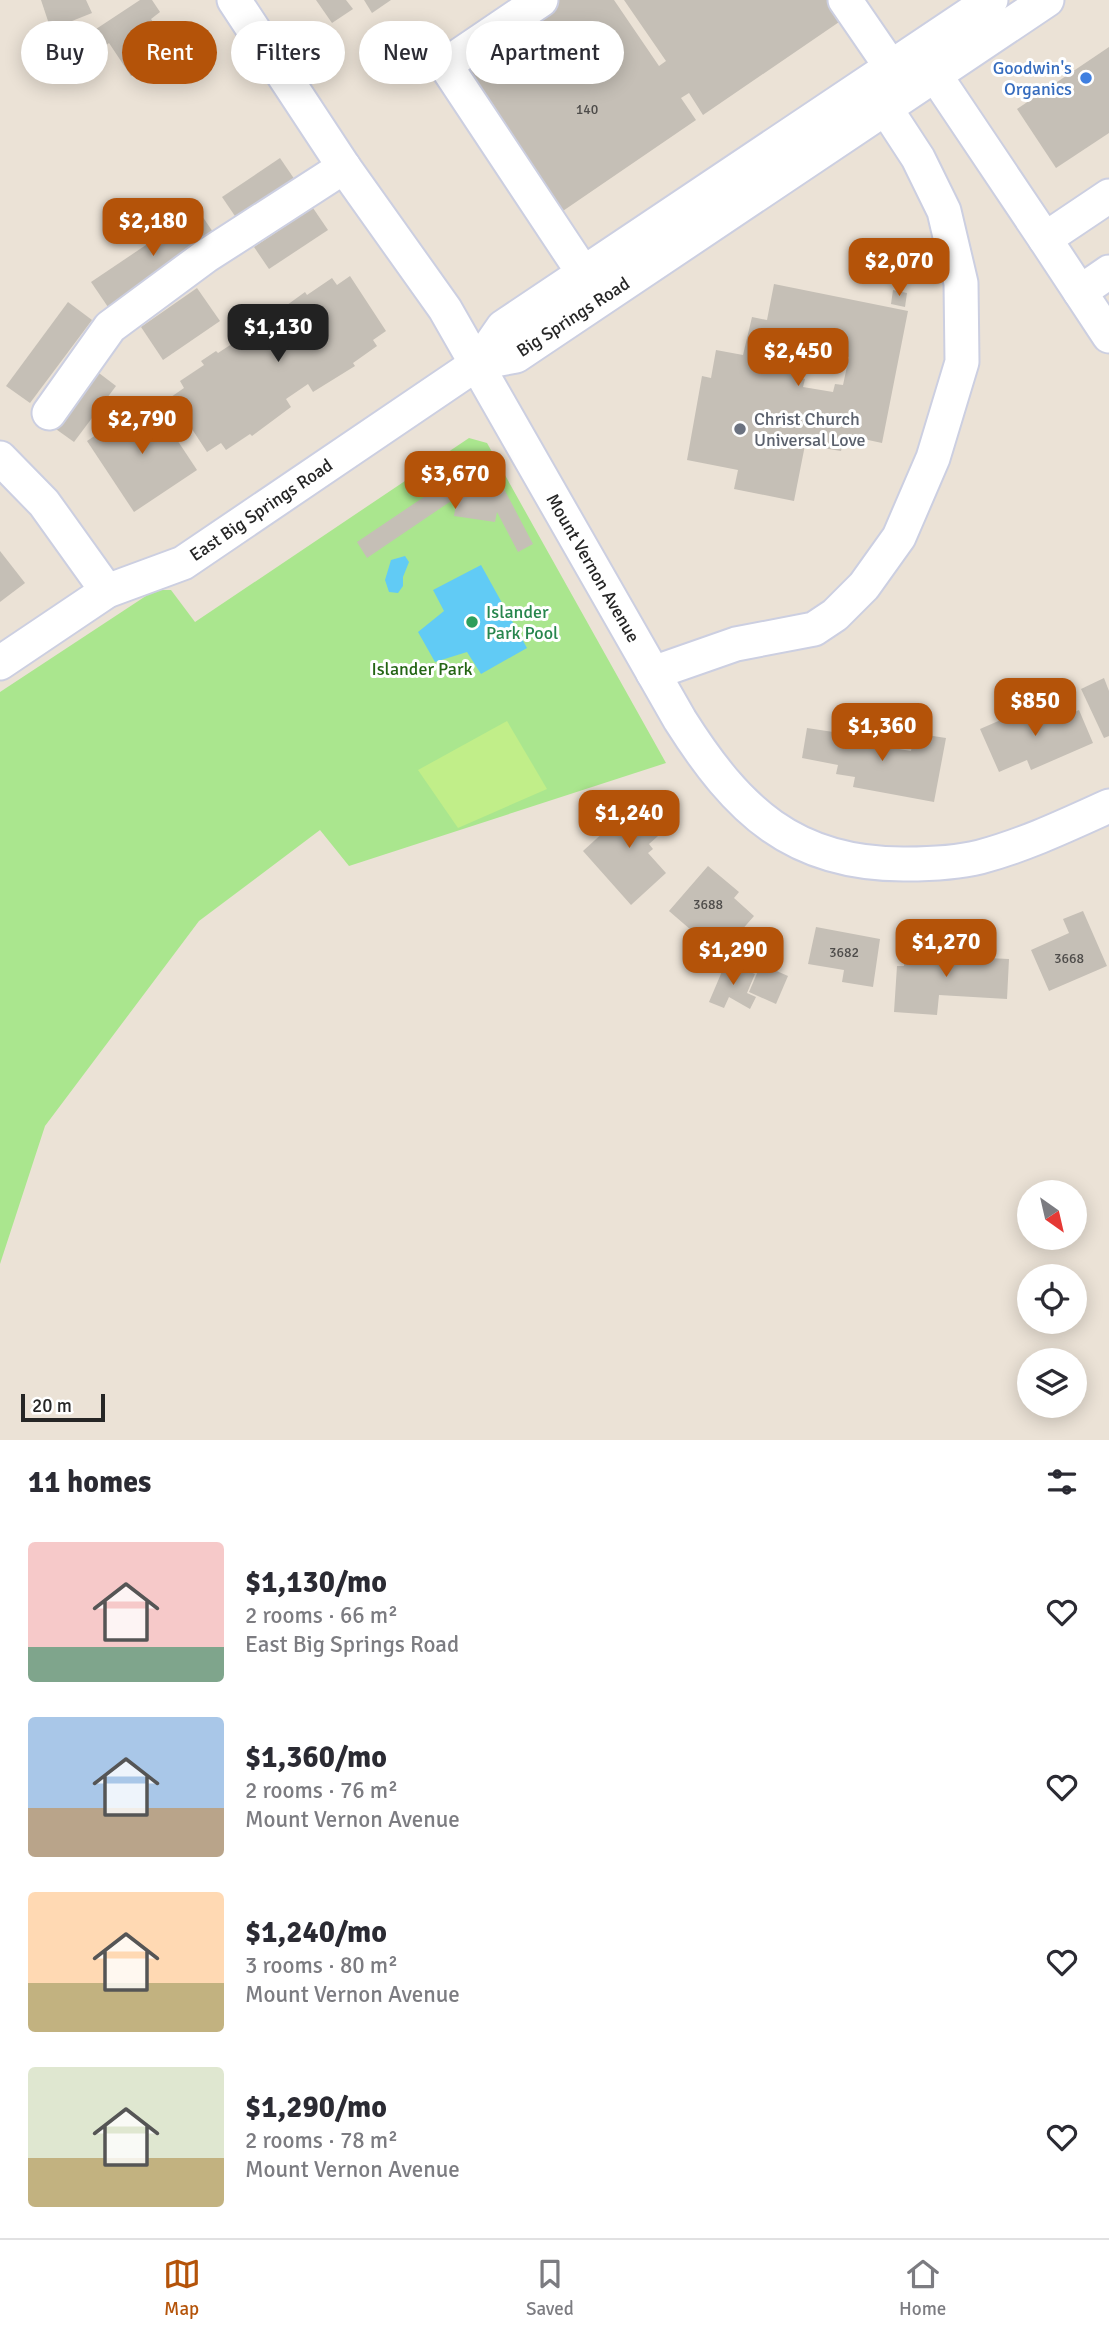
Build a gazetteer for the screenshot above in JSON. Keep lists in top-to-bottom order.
{
  "streets": {
    "street": ["Big Springs Road", "East Big Springs Road", "Mount Vernon Avenue"]
  },
  "crossings": [
    ["Big Springs Road", "East Big Springs Road"],
    ["Big Springs Road", "Mount Vernon Avenue"],
    ["East Big Springs Road", "Mount Vernon Avenue"]
  ],
  "parks": ["Islander Park"],
  "places": ["Goodwin's Organics", "Christ Church Universal Love", "Islander Park Pool"],
  "house_numbers": [
    "140",
    "3688",
    "3682",
    "3668"
  ],
  "scale_bar": "20 m",
  "north": "bottom right",
  "page": {
    "chip": [
      "Buy",
      "Rent",
      "Filters",
      "New",
      "Apartment"
    ],
    "price": [
      "$2,180",
      "$2,070",
      "$1,130",
      "$2,450",
      "$2,790",
      "$3,670",
      "$850",
      "$1,360",
      "$1,240",
      "$1,270",
      "$1,290"
    ],
    "scale": "20 m",
    "heading": "11 homes",
    "list": [
      {
        "name": "$1,130/mo",
        "note": "2 rooms · 66 m² · East Big Springs Road"
      },
      {
        "name": "$1,360/mo",
        "note": "2 rooms · 76 m² · Mount Vernon Avenue"
      },
      {
        "name": "$1,240/mo",
        "note": "3 rooms · 80 m² · Mount Vernon Avenue"
      },
      {
        "name": "$1,290/mo",
        "note": "2 rooms · 78 m² · Mount Vernon Avenue"
      }
    ],
    "tabs": ["Map", "Saved", "Home"]
  }
}
